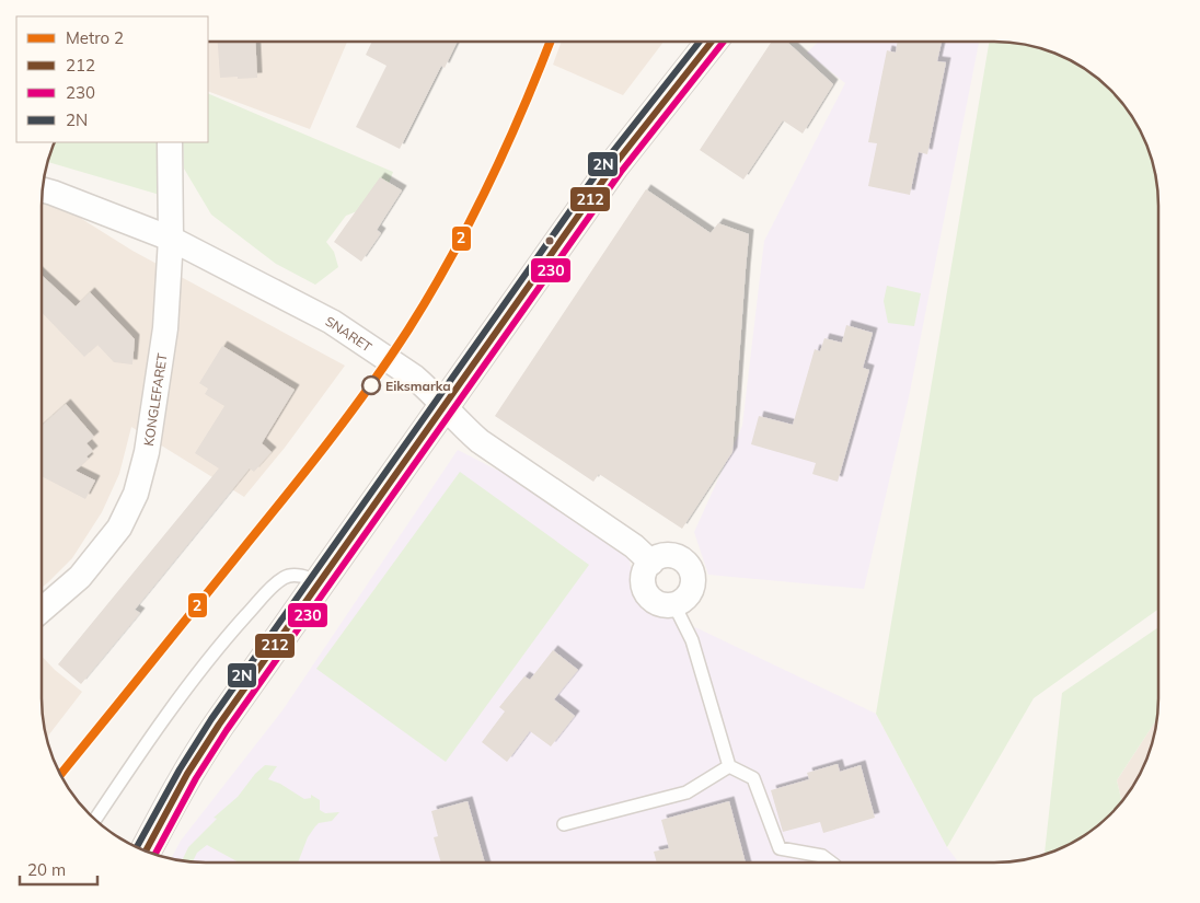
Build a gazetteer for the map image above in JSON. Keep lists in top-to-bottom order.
{
  "streets": {
    "street": ["SNARET", "KONGLEFARET"]
  },
  "crossings": [
    ["SNARET", "KONGLEFARET"]
  ],
  "places": ["Eiksmarka"],
  "lines": [
    "metro line 2",
    "transit line 212",
    "transit line 230",
    "transit line 2N"
  ],
  "legend": [
    "Metro 2",
    "212",
    "230",
    "2N"
  ],
  "scale_bar": "20 m"
}
